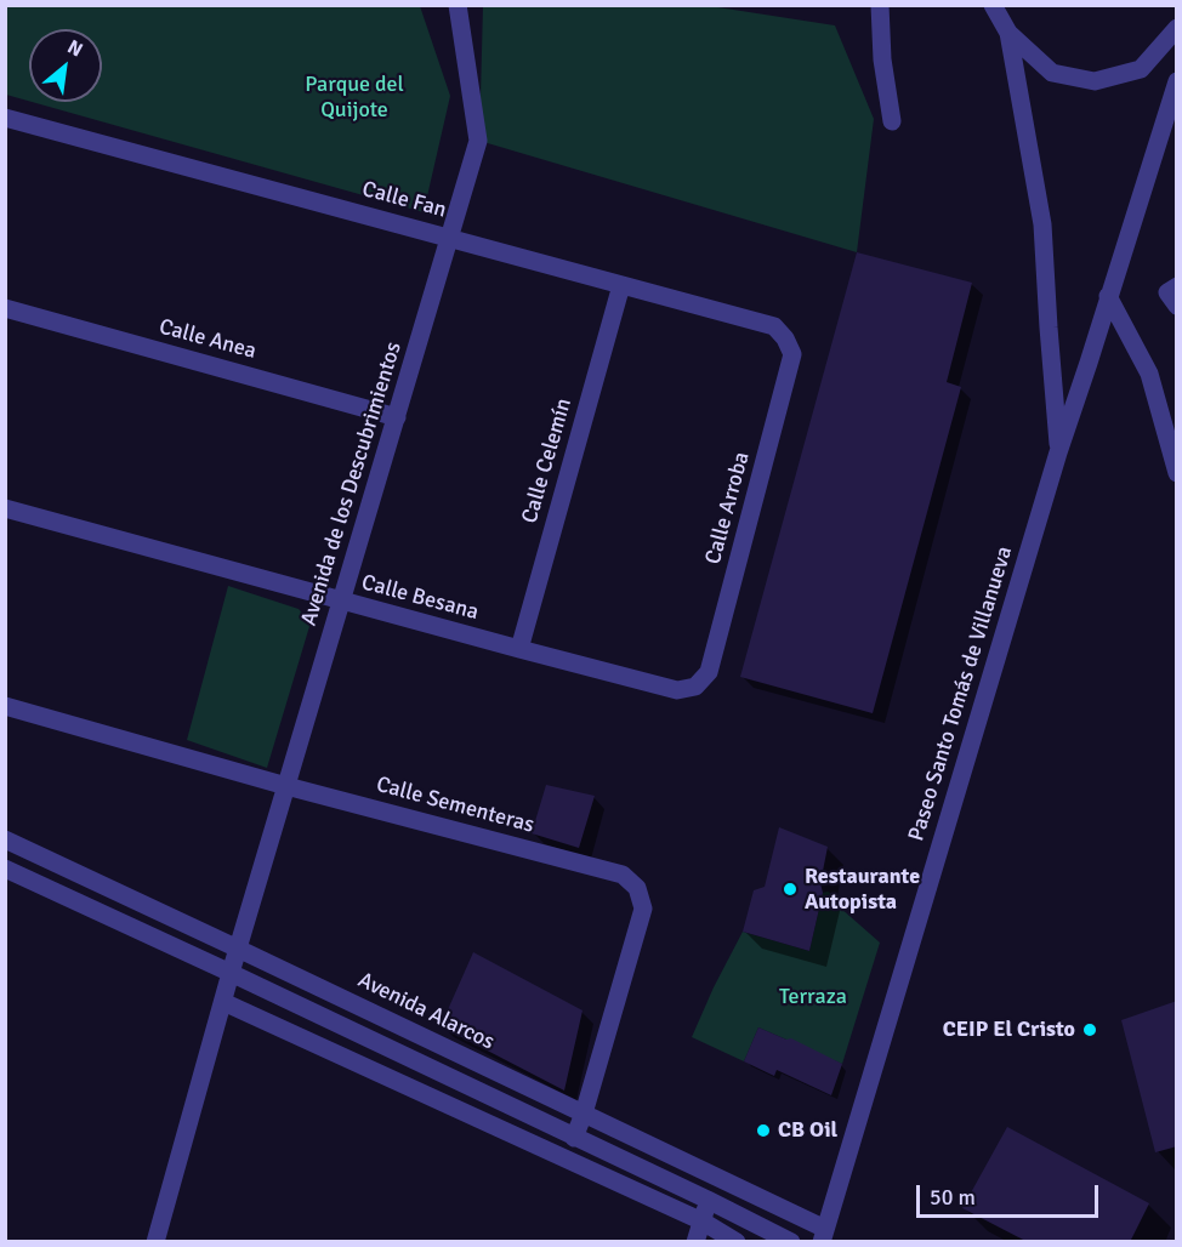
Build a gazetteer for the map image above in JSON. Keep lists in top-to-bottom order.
{
  "streets": {
    "street": [
      "Calle Fan",
      "Calle Anea",
      "Calle Celemín",
      "Avenida de los Descubrimientos",
      "Calle Arroba",
      "Calle Besana",
      "Paseo Santo Tomás de Villanueva",
      "Calle Sementeras",
      "Avenida Alarcos"
    ]
  },
  "crossings": [
    ["Calle Fan", "Calle Celemín"],
    ["Calle Fan", "Avenida de los Descubrimientos"],
    ["Calle Fan", "Calle Arroba"],
    ["Calle Anea", "Avenida de los Descubrimientos"],
    ["Calle Celemín", "Calle Besana"],
    ["Avenida de los Descubrimientos", "Calle Besana"],
    ["Avenida de los Descubrimientos", "Calle Sementeras"],
    ["Avenida de los Descubrimientos", "Avenida Alarcos"],
    ["Calle Arroba", "Calle Besana"],
    ["Paseo Santo Tomás de Villanueva", "Avenida Alarcos"],
    ["Calle Sementeras", "Avenida Alarcos"]
  ],
  "parks": ["Parque del Quijote", "Terraza"],
  "places": ["Restaurante Autopista", "CEIP El Cristo", "CB Oil"],
  "scale_bar": "50 m",
  "north": "top right"
}
